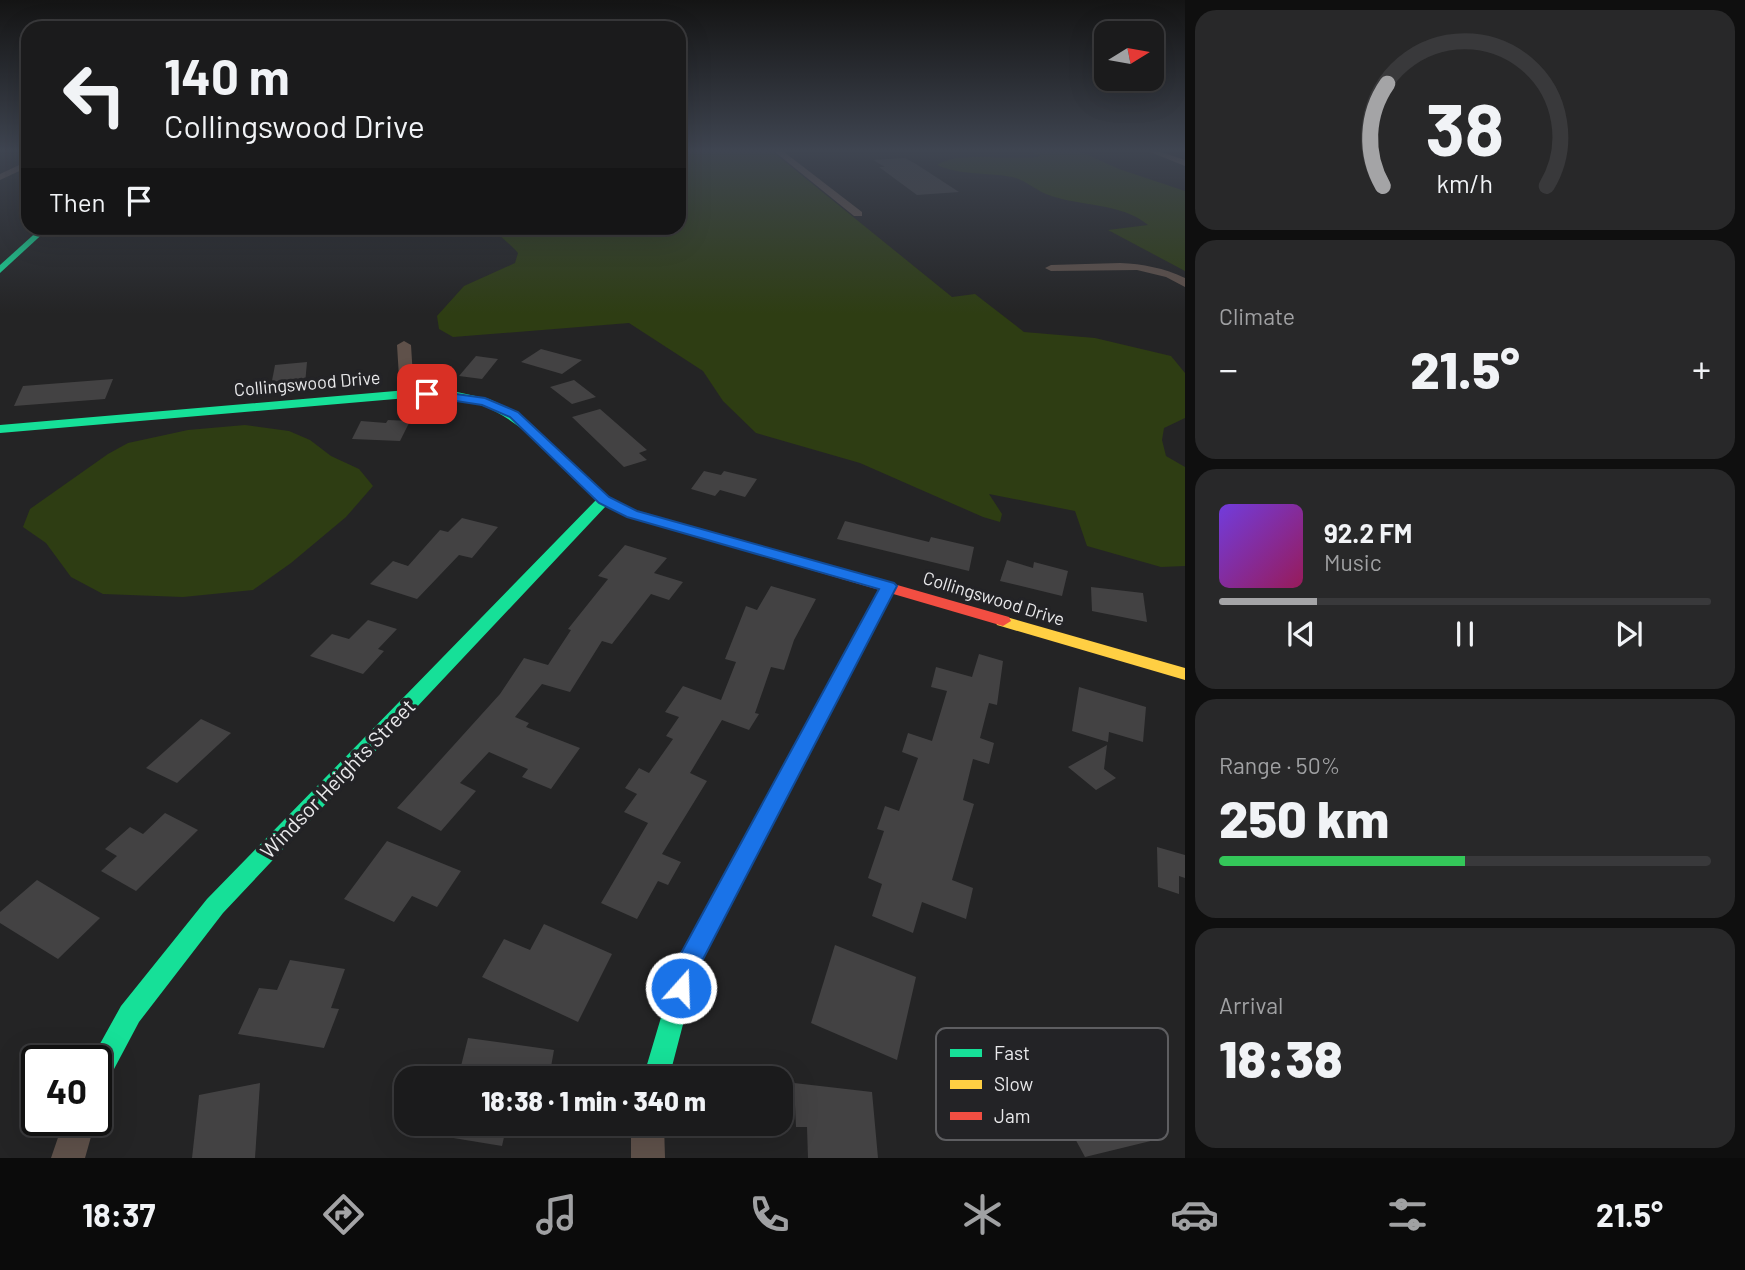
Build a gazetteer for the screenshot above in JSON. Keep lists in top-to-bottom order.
{
  "streets": {
    "street": ["Collingswood Drive", "Windsor Heights Street"]
  },
  "crossings": [
    ["Collingswood Drive", "Windsor Heights Street"]
  ],
  "legend": ["Fast", "Slow", "Jam"],
  "north": "right",
  "page": {
    "turn": ["140 m", "Collingswood Drive"],
    "then": "Then",
    "tile": [
      "Climate",
      ["Range · 50%", "250 km"],
      ["Arrival", "18:38"]
    ],
    "heat": ["−", "21.5°", "+"],
    "song": ["92.2 FM", "Music"],
    "limit": "40",
    "trip": "18:38 · 1 min · 340 m",
    "tabs": ["18:37", "21.5°"],
    "gauge": ["38", "km/h"]
  }
}
